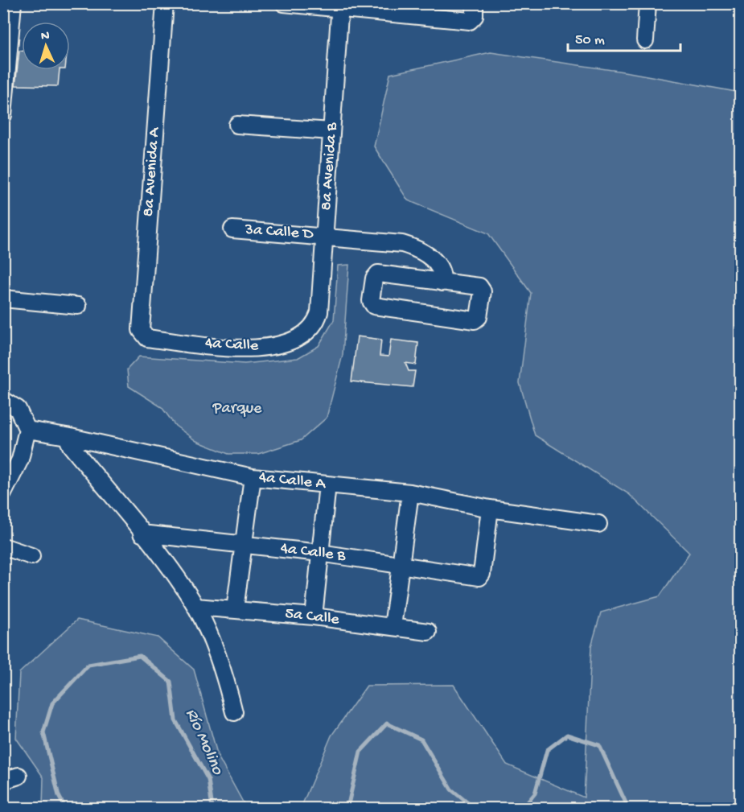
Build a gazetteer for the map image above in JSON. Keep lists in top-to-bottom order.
{
  "streets": {
    "street": [
      "8a Avenida B",
      "8a Avenida A",
      "3a Calle D",
      "4a Calle",
      "4a Calle A",
      "4a Calle B",
      "5a Calle"
    ]
  },
  "crossings": [
    ["8a Avenida B", "3a Calle D"],
    ["8a Avenida B", "4a Calle"],
    ["8a Avenida A", "4a Calle"],
    ["4a Calle A", "4a Calle B"]
  ],
  "water": ["Río Molino"],
  "parks": ["Parque"],
  "scale_bar": "50 m",
  "north": "top"
}
